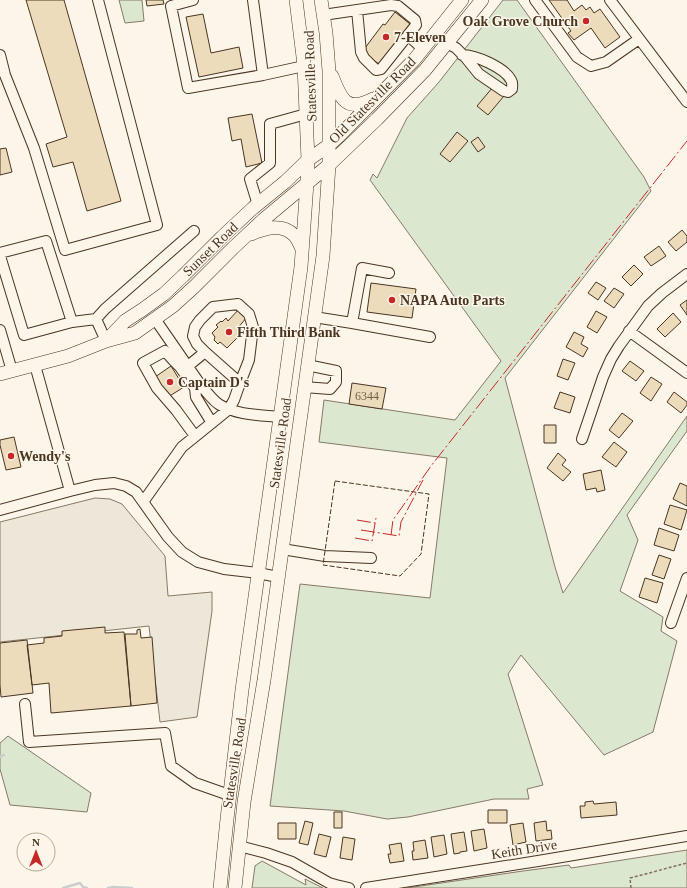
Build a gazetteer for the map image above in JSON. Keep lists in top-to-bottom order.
{
  "streets": {
    "main road": ["Statesville Road", "Old Statesville Road", "Sunset Road"],
    "street": ["Keith Drive"]
  },
  "crossings": [
    ["Statesville Road", "Old Statesville Road"],
    ["Statesville Road", "Sunset Road"],
    ["Old Statesville Road", "Sunset Road"]
  ],
  "places": [
    "Oak Grove Church",
    "7-Eleven",
    "NAPA Auto Parts",
    "Fifth Third Bank",
    "Captain D's",
    "Wendy's"
  ],
  "house_numbers": ["6344"],
  "north": "top"
}
